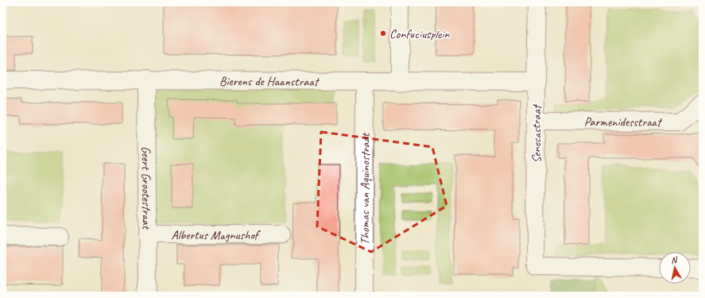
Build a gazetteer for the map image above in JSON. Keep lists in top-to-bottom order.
{
  "streets": {
    "street": [
      "Bierens de Haanstraat",
      "Parmenidesstraat",
      "Senecastraat",
      "Geert Grootestraat",
      "Thomas van Aquinostraat",
      "Albertus Magnushof"
    ]
  },
  "crossings": [
    ["Bierens de Haanstraat", "Senecastraat"],
    ["Bierens de Haanstraat", "Geert Grootestraat"],
    ["Bierens de Haanstraat", "Thomas van Aquinostraat"],
    ["Parmenidesstraat", "Senecastraat"],
    ["Geert Grootestraat", "Albertus Magnushof"]
  ],
  "places": ["Confuciusplein"],
  "north": "top"
}
